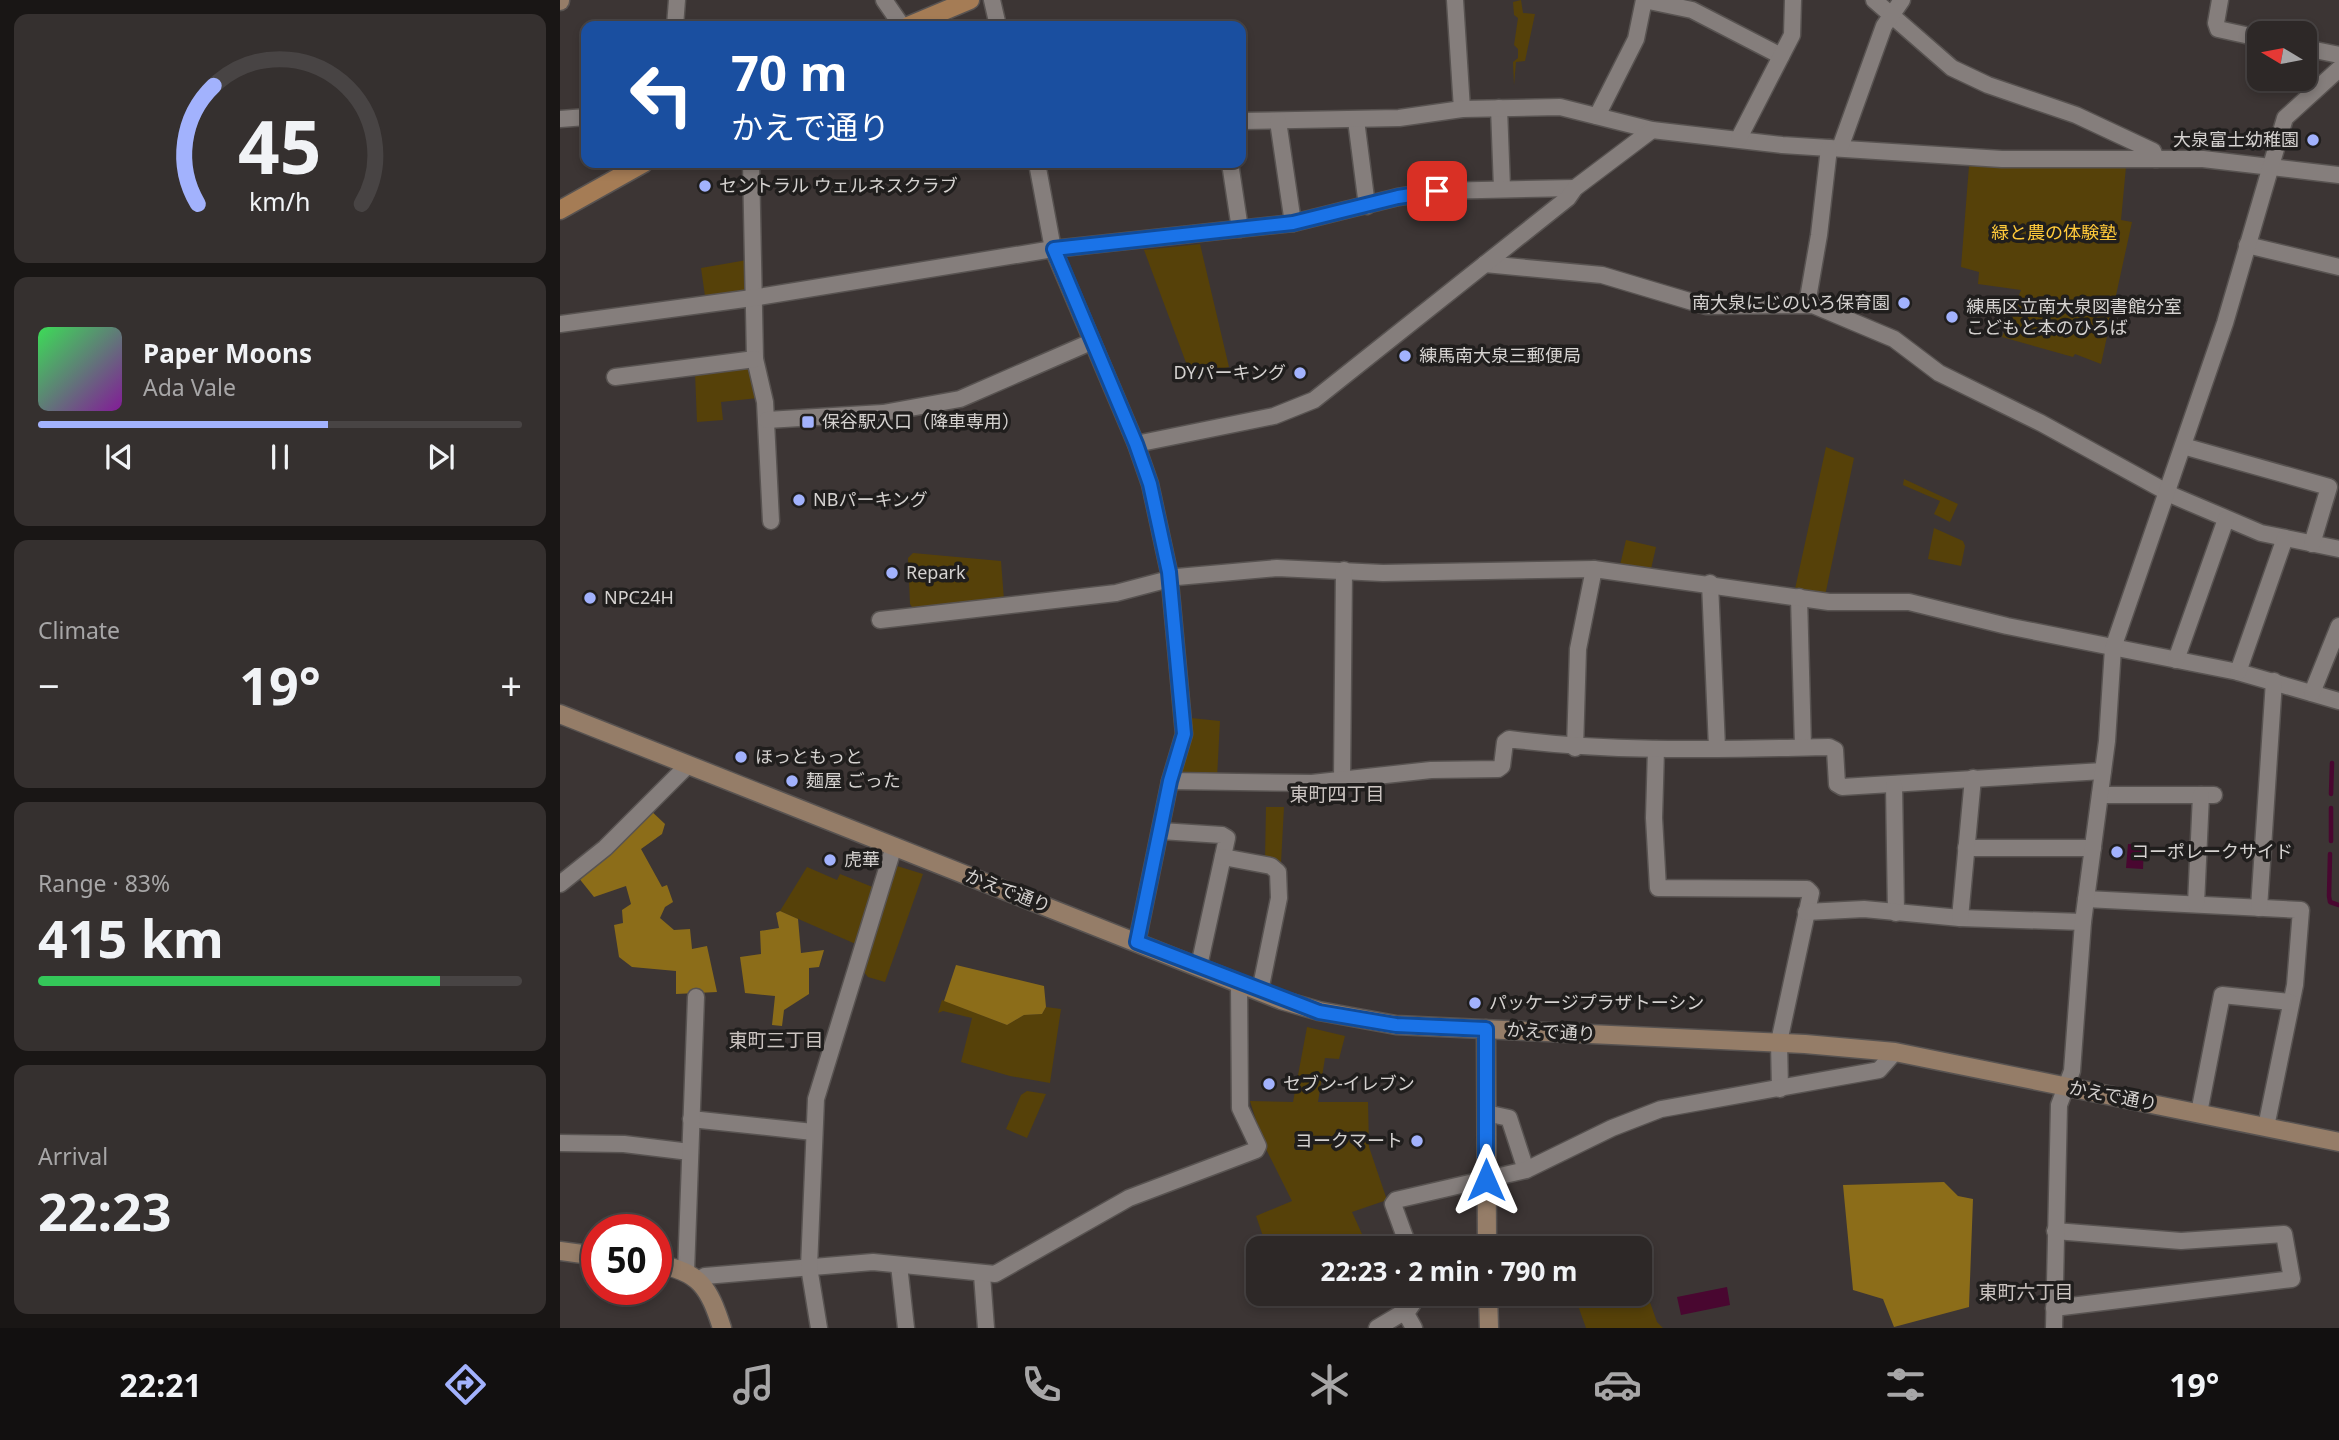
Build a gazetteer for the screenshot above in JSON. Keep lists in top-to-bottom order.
{
  "streets": {
    "street": ["かえで通り"]
  },
  "districts": ["東町四丁目", "東町三丁目", "東町六丁目"],
  "parks": ["緑と農の体験塾"],
  "places": {
    "other": [
      "大泉富士幼稚園",
      "セントラル ウェルネスクラブ",
      "南大泉にじのいろ保育園",
      "練馬区立南大泉図書館分室 こどもと本のひろば",
      "練馬南大泉三郵便局",
      "DYパーキング",
      "NBパーキング",
      "Repark",
      "NPC24H",
      "ほっともっと",
      "麺屋 ごった",
      "コーポレークサイド",
      "虎華",
      "パッケージプラザトーシン",
      "セブン-イレブン",
      "ヨークマート"
    ],
    "transit": ["保谷駅入口（降車専用）"]
  },
  "north": "left",
  "page": {
    "turn": ["70 m", "かえで通り"],
    "song": ["Paper Moons", "Ada Vale"],
    "tile": [
      "Climate",
      ["Range · 83%", "415 km"],
      ["Arrival", "22:23"]
    ],
    "heat": ["−", "19°", "+"],
    "limit": "50",
    "trip": "22:23 · 2 min · 790 m",
    "tabs": ["22:21", "19°"],
    "gauge": ["45", "km/h"]
  }
}
